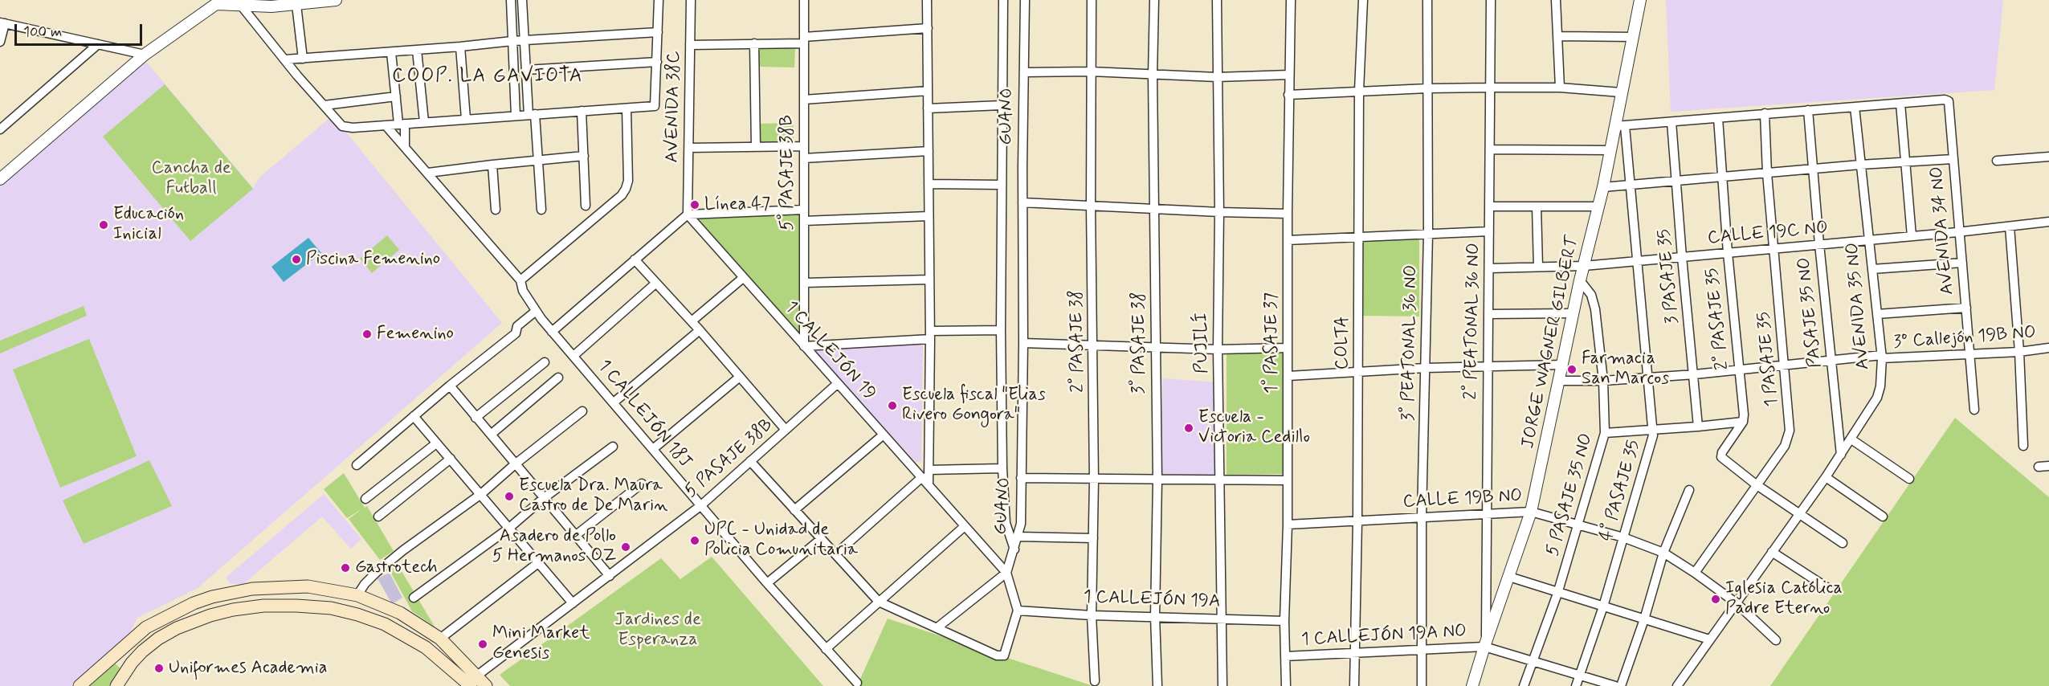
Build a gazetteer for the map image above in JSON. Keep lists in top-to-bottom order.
{
  "streets": {
    "street": [
      "AVENIDA 38C",
      "GUANO",
      "5° PASAJE 38B",
      "AVENIDA 34 NO",
      "CALLE 19C NO",
      "3 PASAJE 35",
      "AVENIDA 35 NO",
      "PASAJE 35 NO",
      "2° PASAJE 35",
      "2° PEATONAL 36 NO",
      "3º Callejón 19B NO",
      "2° PASAJE 38",
      "JORGE WAGNER GILBERT",
      "3° PASAJE 38",
      "PUJILÍ",
      "1° PASAJE 37",
      "COLTA",
      "3° PEATONAL 36 NO",
      "1 CALLEJÓN 19",
      "1 PASAJE 35",
      "1 CALLEJÓN 18J",
      "5 PASAJE 38B",
      "4° PASAJE 35",
      "5 PASAJE 35 NO",
      "CALLE 19B NO",
      "1 CALLEJÓN 19A",
      "1 CALLEJÓN 19A NO"
    ]
  },
  "crossings": [
    ["AVENIDA 38C", "1 CALLEJÓN 19"],
    ["5° PASAJE 38B", "1 CALLEJÓN 19"],
    ["AVENIDA 34 NO", "CALLE 19C NO"],
    ["AVENIDA 34 NO", "3º Callejón 19B NO"],
    ["CALLE 19C NO", "3 PASAJE 35"],
    ["CALLE 19C NO", "AVENIDA 35 NO"],
    ["CALLE 19C NO", "PASAJE 35 NO"],
    ["CALLE 19C NO", "2° PASAJE 35"],
    ["CALLE 19C NO", "2° PEATONAL 36 NO"],
    ["CALLE 19C NO", "JORGE WAGNER GILBERT"],
    ["CALLE 19C NO", "1 PASAJE 35"],
    ["CALLE 19C NO", "4° PASAJE 35"],
    ["3 PASAJE 35", "3º Callejón 19B NO"],
    ["AVENIDA 35 NO", "PASAJE 35 NO"],
    ["AVENIDA 35 NO", "3º Callejón 19B NO"],
    ["AVENIDA 35 NO", "CALLE 19B NO"],
    ["PASAJE 35 NO", "3º Callejón 19B NO"],
    ["2° PASAJE 35", "3º Callejón 19B NO"],
    ["2° PEATONAL 36 NO", "JORGE WAGNER GILBERT"],
    ["2° PEATONAL 36 NO", "CALLE 19B NO"],
    ["2° PEATONAL 36 NO", "1 CALLEJÓN 19A NO"],
    ["3º Callejón 19B NO", "JORGE WAGNER GILBERT"],
    ["3º Callejón 19B NO", "1 PASAJE 35"],
    ["3º Callejón 19B NO", "4° PASAJE 35"],
    ["3º Callejón 19B NO", "5 PASAJE 35 NO"],
    ["2° PASAJE 38", "1 CALLEJÓN 19A"],
    ["JORGE WAGNER GILBERT", "4° PASAJE 35"],
    ["JORGE WAGNER GILBERT", "5 PASAJE 35 NO"],
    ["JORGE WAGNER GILBERT", "CALLE 19B NO"],
    ["JORGE WAGNER GILBERT", "1 CALLEJÓN 19A NO"],
    ["3° PASAJE 38", "1 CALLEJÓN 19A"],
    ["PUJILÍ", "1 CALLEJÓN 19A"],
    ["1° PASAJE 37", "CALLE 19B NO"],
    ["1° PASAJE 37", "1 CALLEJÓN 19A"],
    ["1° PASAJE 37", "1 CALLEJÓN 19A NO"],
    ["COLTA", "CALLE 19B NO"],
    ["COLTA", "1 CALLEJÓN 19A NO"],
    ["3° PEATONAL 36 NO", "CALLE 19B NO"],
    ["3° PEATONAL 36 NO", "1 CALLEJÓN 19A NO"],
    ["1 CALLEJÓN 19", "5 PASAJE 38B"],
    ["1 CALLEJÓN 19", "1 CALLEJÓN 19A"],
    ["1 PASAJE 35", "CALLE 19B NO"],
    ["1 CALLEJÓN 18J", "5 PASAJE 38B"],
    ["4° PASAJE 35", "CALLE 19B NO"],
    ["4° PASAJE 35", "1 CALLEJÓN 19A NO"],
    ["5 PASAJE 35 NO", "CALLE 19B NO"],
    ["5 PASAJE 35 NO", "1 CALLEJÓN 19A NO"]
  ],
  "districts": ["COOP. LA GAVIOTA"],
  "parks": ["Cancha de Futball", "Jardines de Esperanza"],
  "places": [
    "Línea 47",
    "Educación Inicial",
    "Piscina Femenino",
    "Femenino",
    "Farmacia San Marcos",
    "Escuela fiscal \"Elias Rivero Gongora\"",
    "Escuela - Victoria Cedillo",
    "Escuela Dra. Maura Castro de De Marin",
    "UPC - Unidad de Policia Comunitaria",
    "Asadero de Pollo 5 Hermanos OZ",
    "Gastrotech",
    "Iglesia Católica Padre Eterno",
    "Mini Market Genesis",
    "Uniformes Academia"
  ],
  "scale_bar": "100 m"
}
